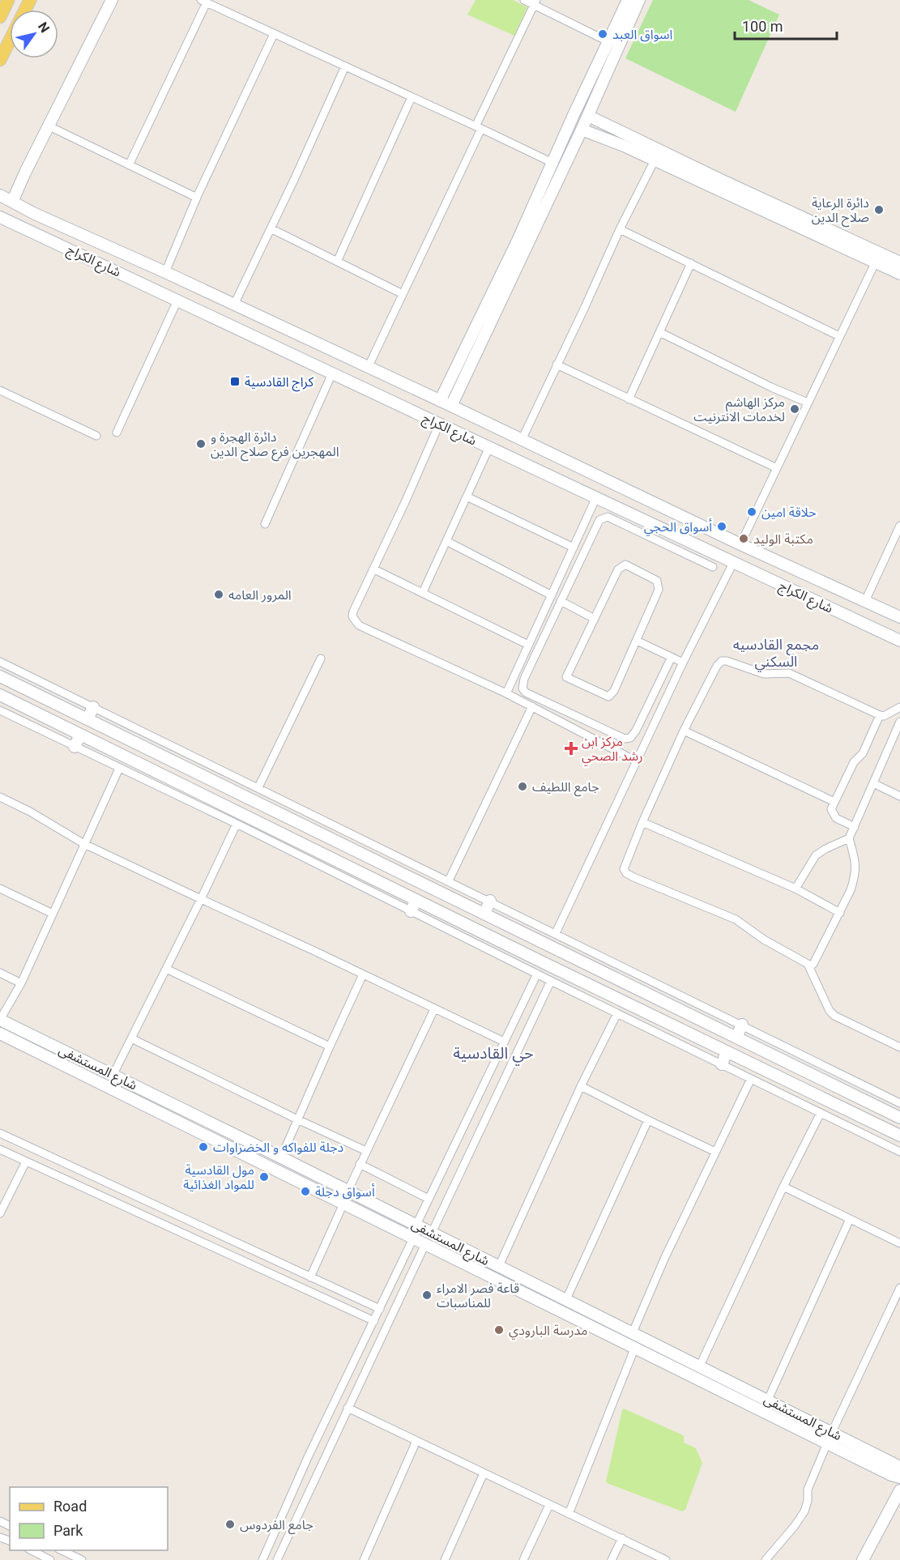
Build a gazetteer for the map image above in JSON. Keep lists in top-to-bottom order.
{
  "streets": {
    "street": ["شارع الكراج", "شارع المستشفى"]
  },
  "districts": ["مجمع القادسيه السكني", "حي القادسية"],
  "places": {
    "other": [
      "اسواق العبد",
      "دائرة الرعاية صلاح الدين",
      "مركز الهاشم لخدمات الانترنيت",
      "دائرة الهجرة و المهجرين فرع صلاح الدين",
      "حلاقة امين",
      "أسواق الحجي",
      "مكتبة الوليد",
      "المرور العامه",
      "جامع اللطیف",
      "دجلة للفواكه و الخضراوات",
      "مول القادسية للمواد الغذائية",
      "أسواق دجلة",
      "قاعة فصر الامراء للمناسبات",
      "مدرسة البارودي",
      "جامع الفردوس"
    ],
    "transit": ["كراج القادسية"],
    "health": ["مركز ابن رشد الصحي"]
  },
  "legend": ["Road", "Park"],
  "scale_bar": "100 m",
  "north": "top right"
}
